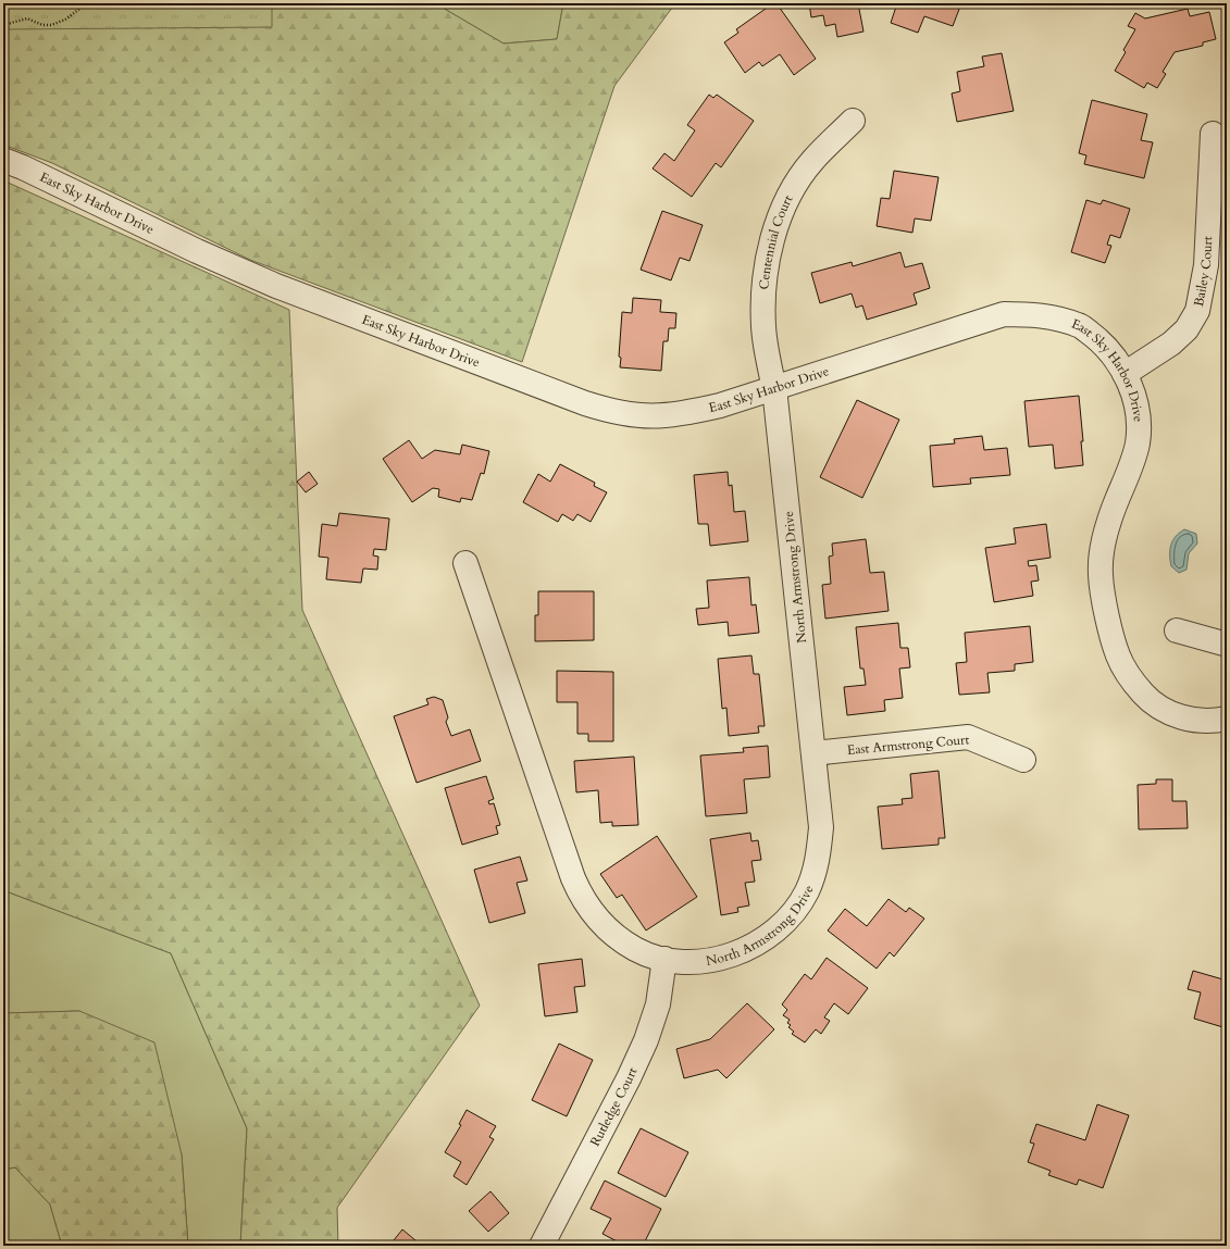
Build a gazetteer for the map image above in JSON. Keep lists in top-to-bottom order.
{
  "streets": {
    "street": [
      "East Sky Harbor Drive",
      "Centennial Court",
      "Bailey Court",
      "North Armstrong Drive",
      "East Armstrong Court",
      "Rutledge Court"
    ]
  },
  "crossings": [
    ["East Sky Harbor Drive", "Centennial Court"],
    ["East Sky Harbor Drive", "Bailey Court"],
    ["East Sky Harbor Drive", "North Armstrong Drive"],
    ["Centennial Court", "North Armstrong Drive"],
    ["North Armstrong Drive", "East Armstrong Court"],
    ["North Armstrong Drive", "Rutledge Court"]
  ]
}
